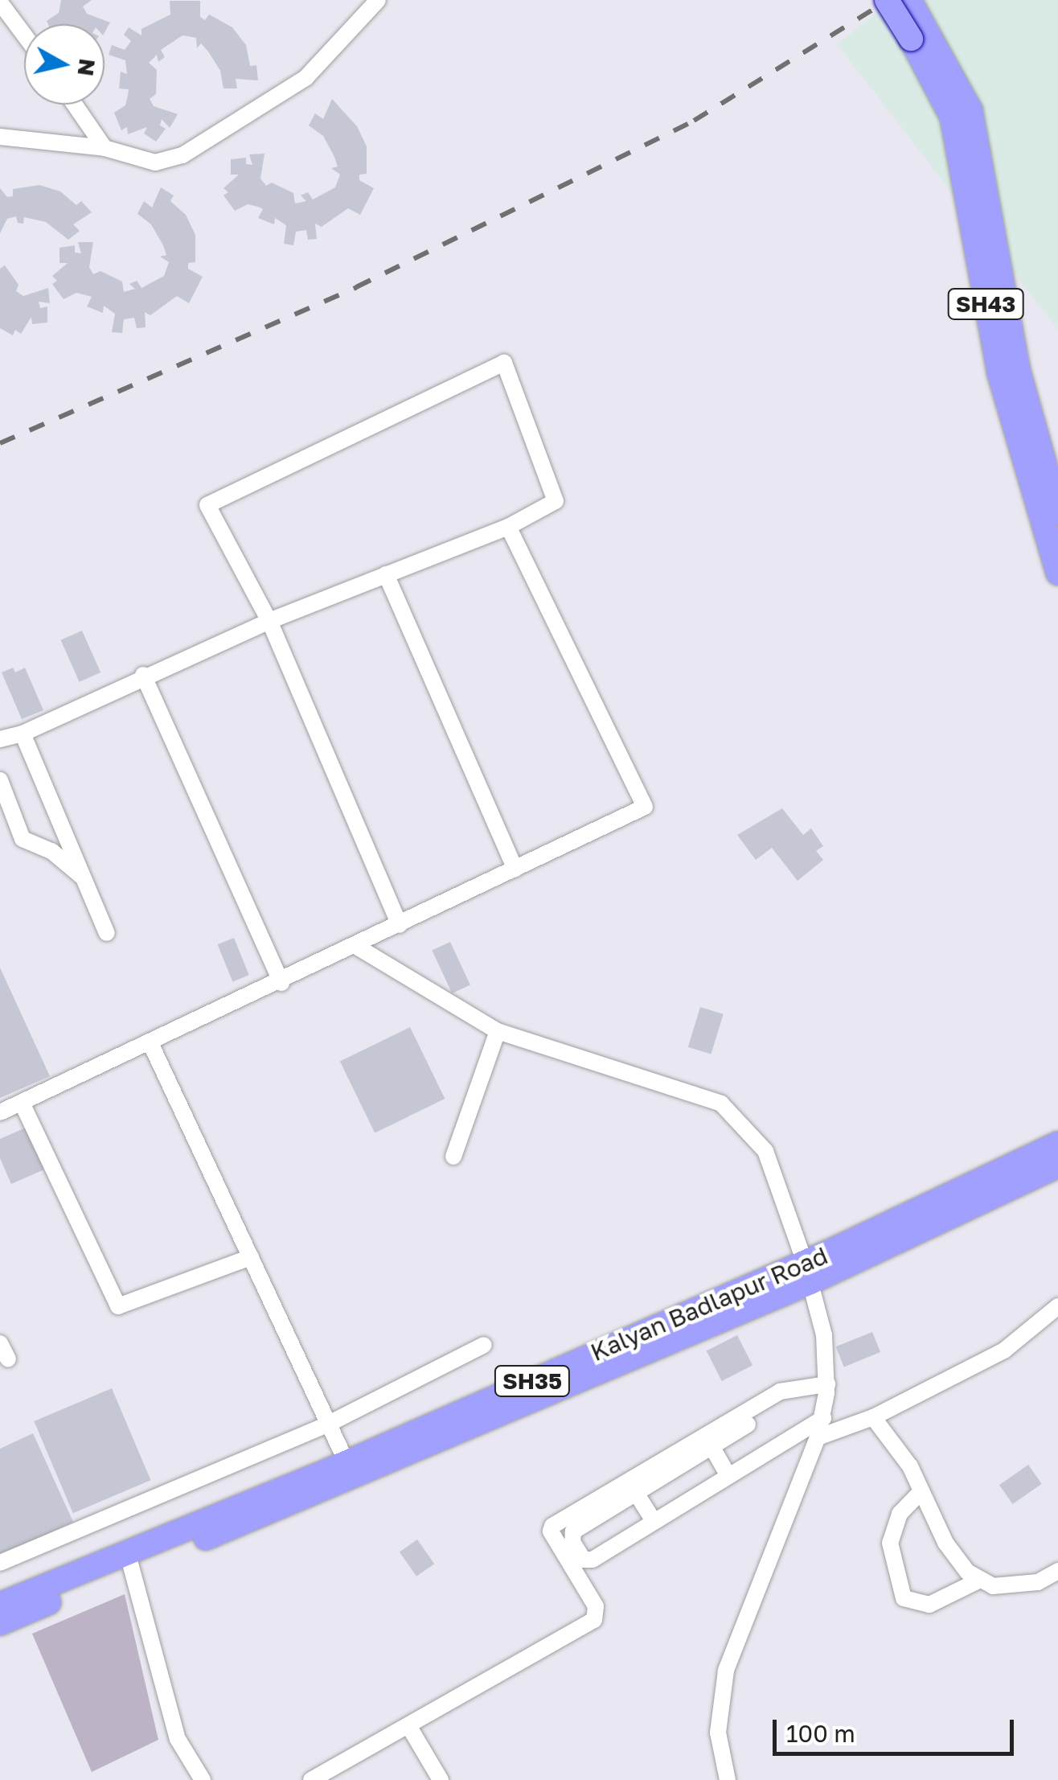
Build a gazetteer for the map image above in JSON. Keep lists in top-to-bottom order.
{
  "streets": {
    "main road": ["SH43", "Kalyan Badlapur Road", "SH35"]
  },
  "scale_bar": "100 m",
  "north": "right"
}
